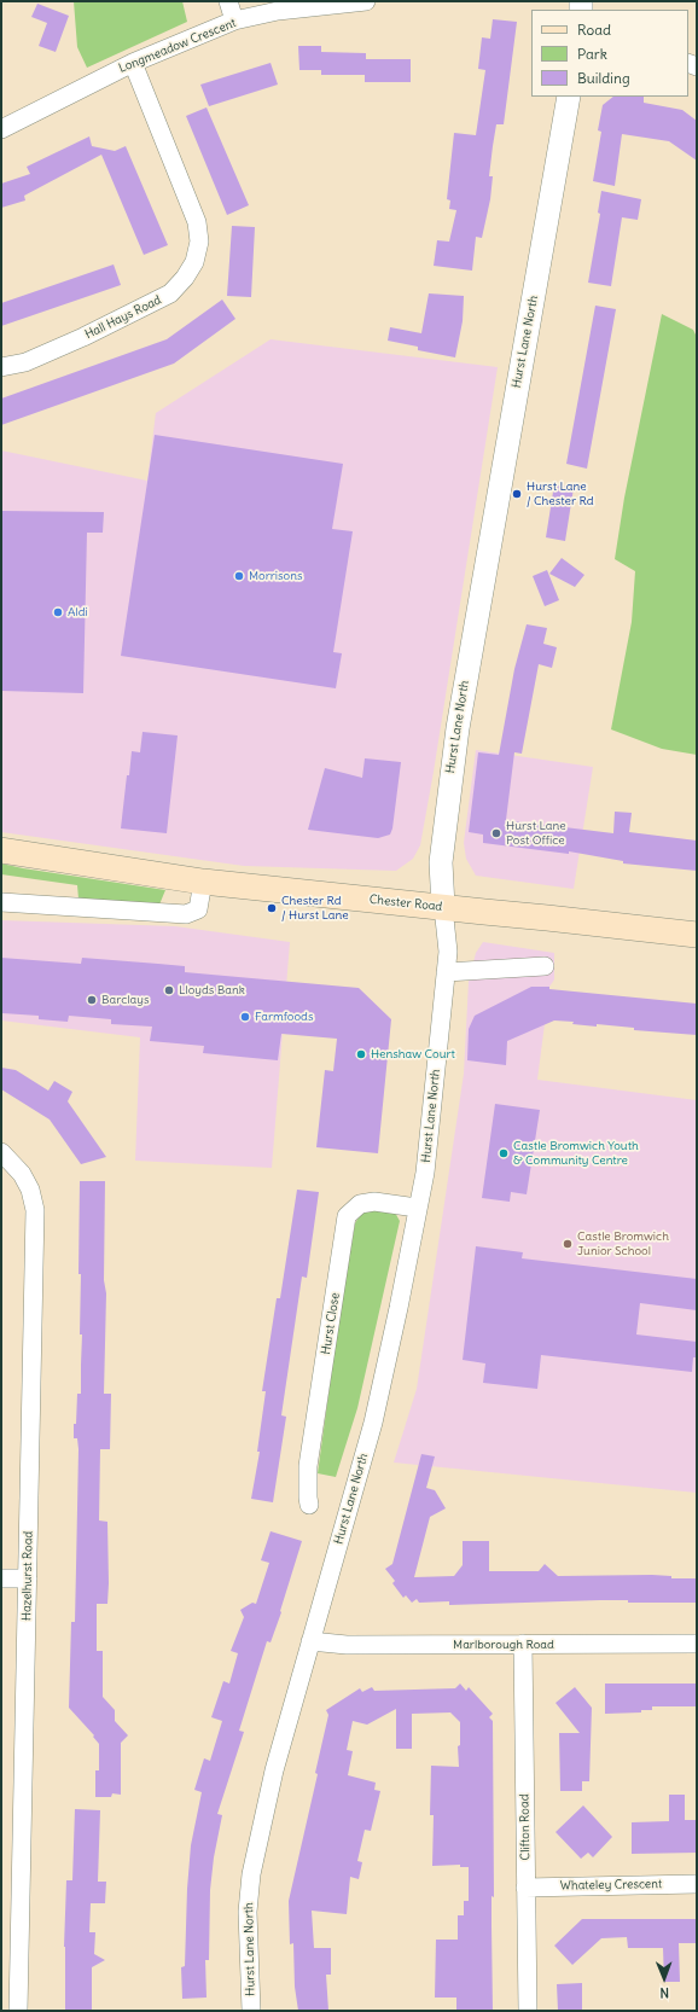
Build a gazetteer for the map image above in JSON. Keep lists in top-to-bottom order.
{
  "streets": {
    "main road": ["Chester Road"],
    "street": [
      "Longmeadow Crescent",
      "Hall Hays Road",
      "Hurst Lane North",
      "Hurst Close",
      "Hazelhurst Road",
      "Marlborough Road",
      "Clifton Road",
      "Whateley Crescent"
    ]
  },
  "crossings": [
    ["Longmeadow Crescent", "Hall Hays Road"],
    ["Hurst Lane North", "Chester Road"],
    ["Hurst Lane North", "Hurst Close"],
    ["Hurst Lane North", "Marlborough Road"],
    ["Marlborough Road", "Clifton Road"],
    ["Clifton Road", "Whateley Crescent"]
  ],
  "places": [
    "Hurst Lane / Chester Rd",
    "Morrisons",
    "Aldi",
    "Hurst Lane Post Office",
    "Chester Rd / Hurst Lane",
    "Lloyds Bank",
    "Barclays",
    "Farmfoods",
    "Henshaw Court",
    "Castle Bromwich Youth & Community Centre",
    "Castle Bromwich Junior School"
  ],
  "legend": ["Road", "Park", "Building"],
  "north": "bottom"
}
